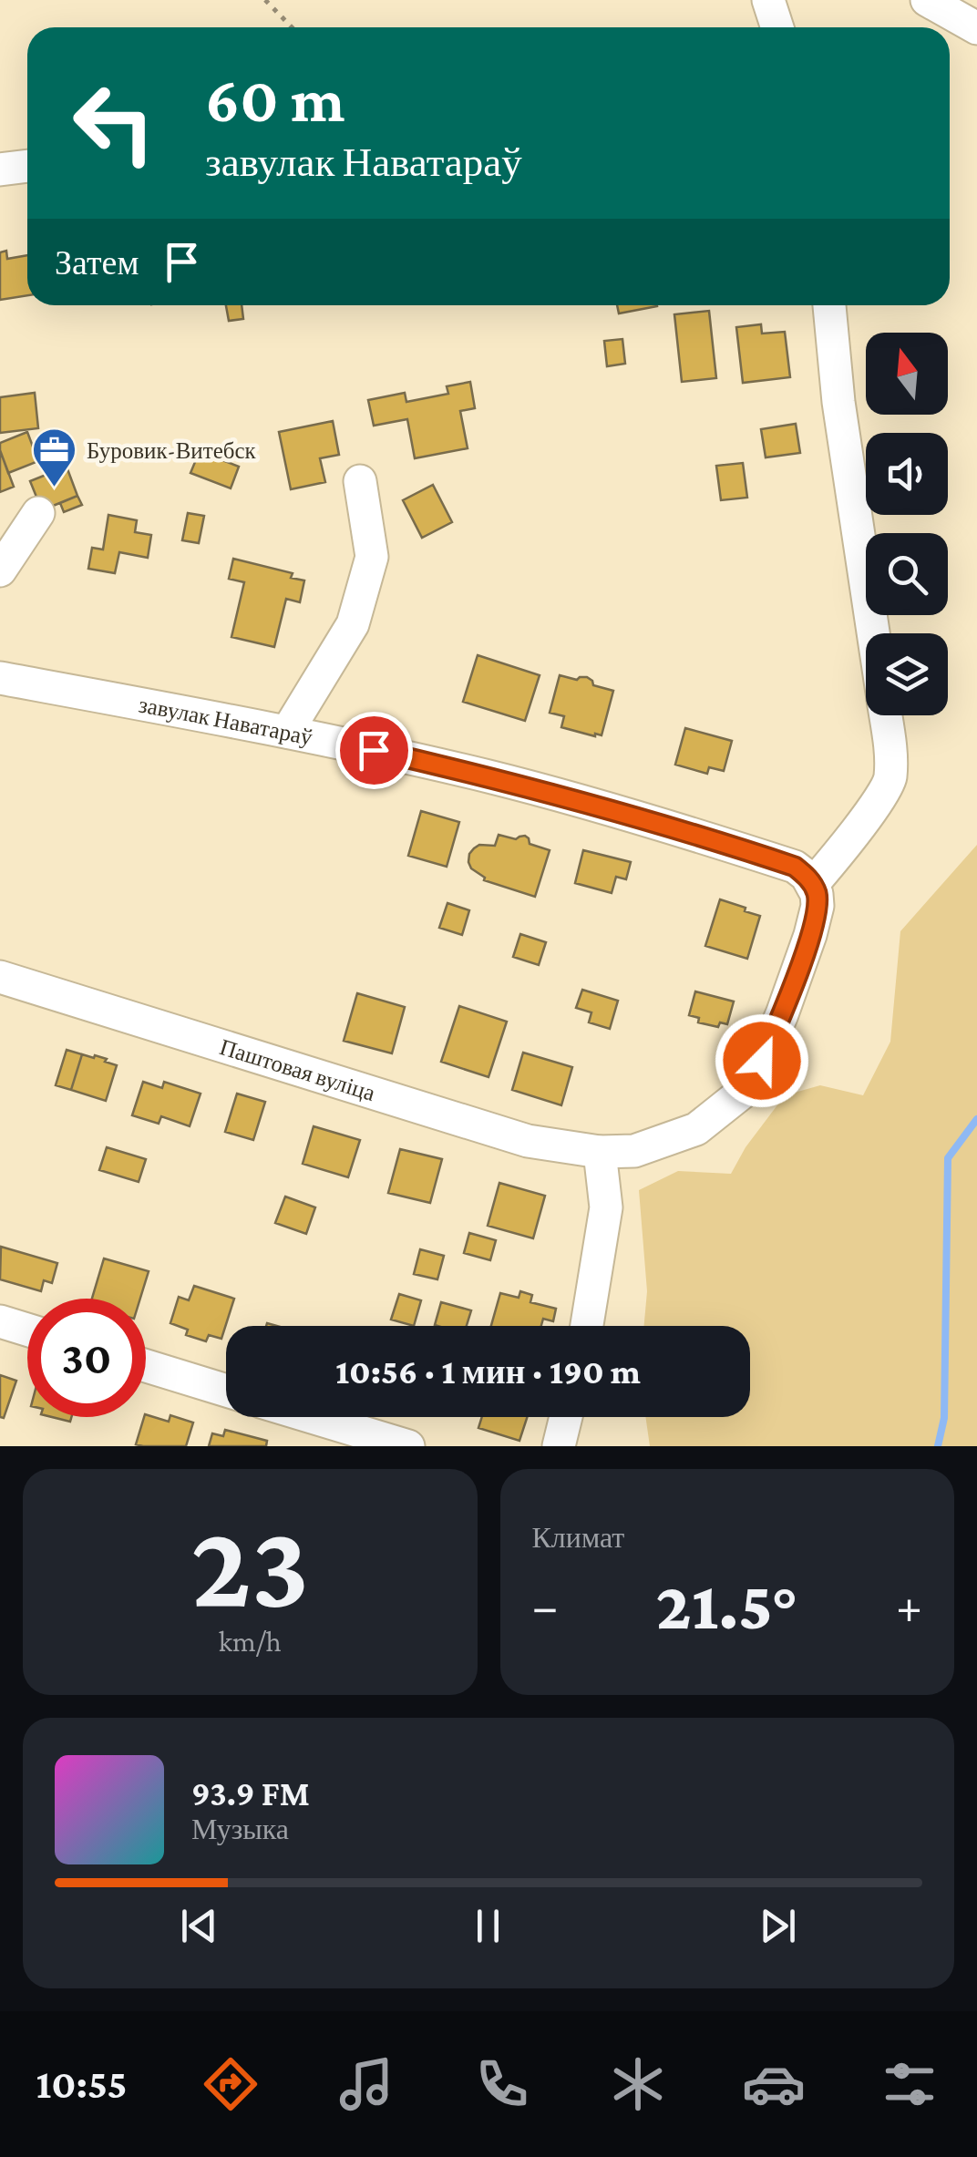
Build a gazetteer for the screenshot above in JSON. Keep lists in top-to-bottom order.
{
  "streets": {
    "street": ["завулак Наватараў", "Паштовая вуліца"]
  },
  "crossings": [
    ["завулак Наватараў", "Паштовая вуліца"]
  ],
  "places": {
    "office": ["Буровик-Витебск"]
  },
  "north": "top",
  "page": {
    "turn": ["60 m", "завулак Наватараў"],
    "then": "Затем",
    "limit": "30",
    "trip": "10:56 · 1 мин · 190 m",
    "tile": [
      ["23", "km/h"],
      "Климат"
    ],
    "heat": ["−", "21.5°", "+"],
    "song": ["93.9 FM", "Музыка"],
    "tabs": "10:55"
  }
}
